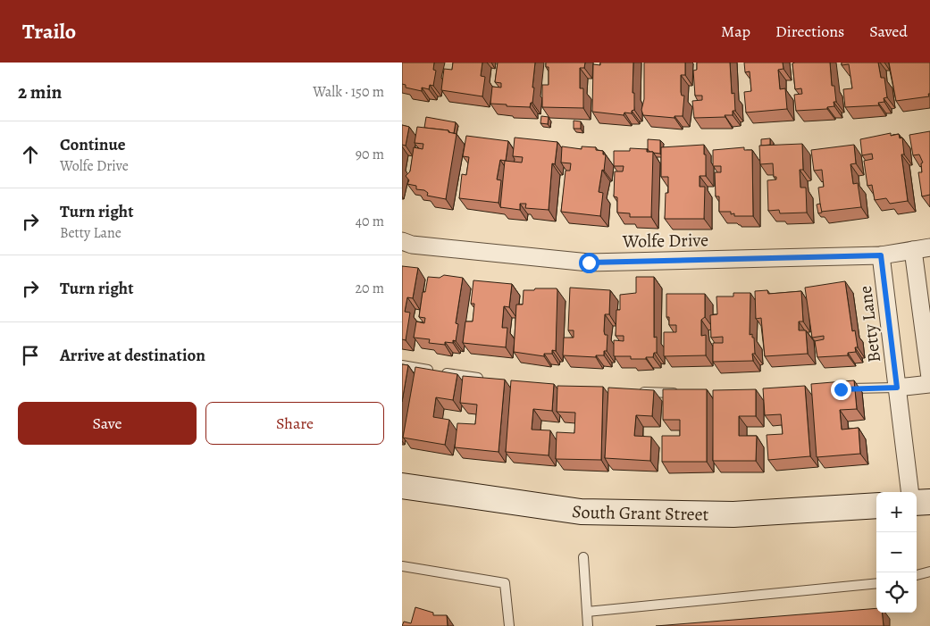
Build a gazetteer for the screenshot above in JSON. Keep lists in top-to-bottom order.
{
  "streets": {
    "street": ["Wolfe Drive", "Betty Lane", "South Grant Street"]
  },
  "crossings": [
    ["Wolfe Drive", "Betty Lane"]
  ],
  "page": {
    "header": "Trailo",
    "nav": ["Map", "Directions", "Saved"],
    "heading": ["2 min", "Walk · 150 m"],
    "list": [
      ["Continue", "Wolfe Drive", "90 m"],
      ["Turn right", "Betty Lane", "40 m"],
      ["Turn right", "20 m"],
      "Arrive at destination"
    ],
    "buttons": ["Save", "Share"],
    "map_buttons": ["+", "−"]
  }
}
